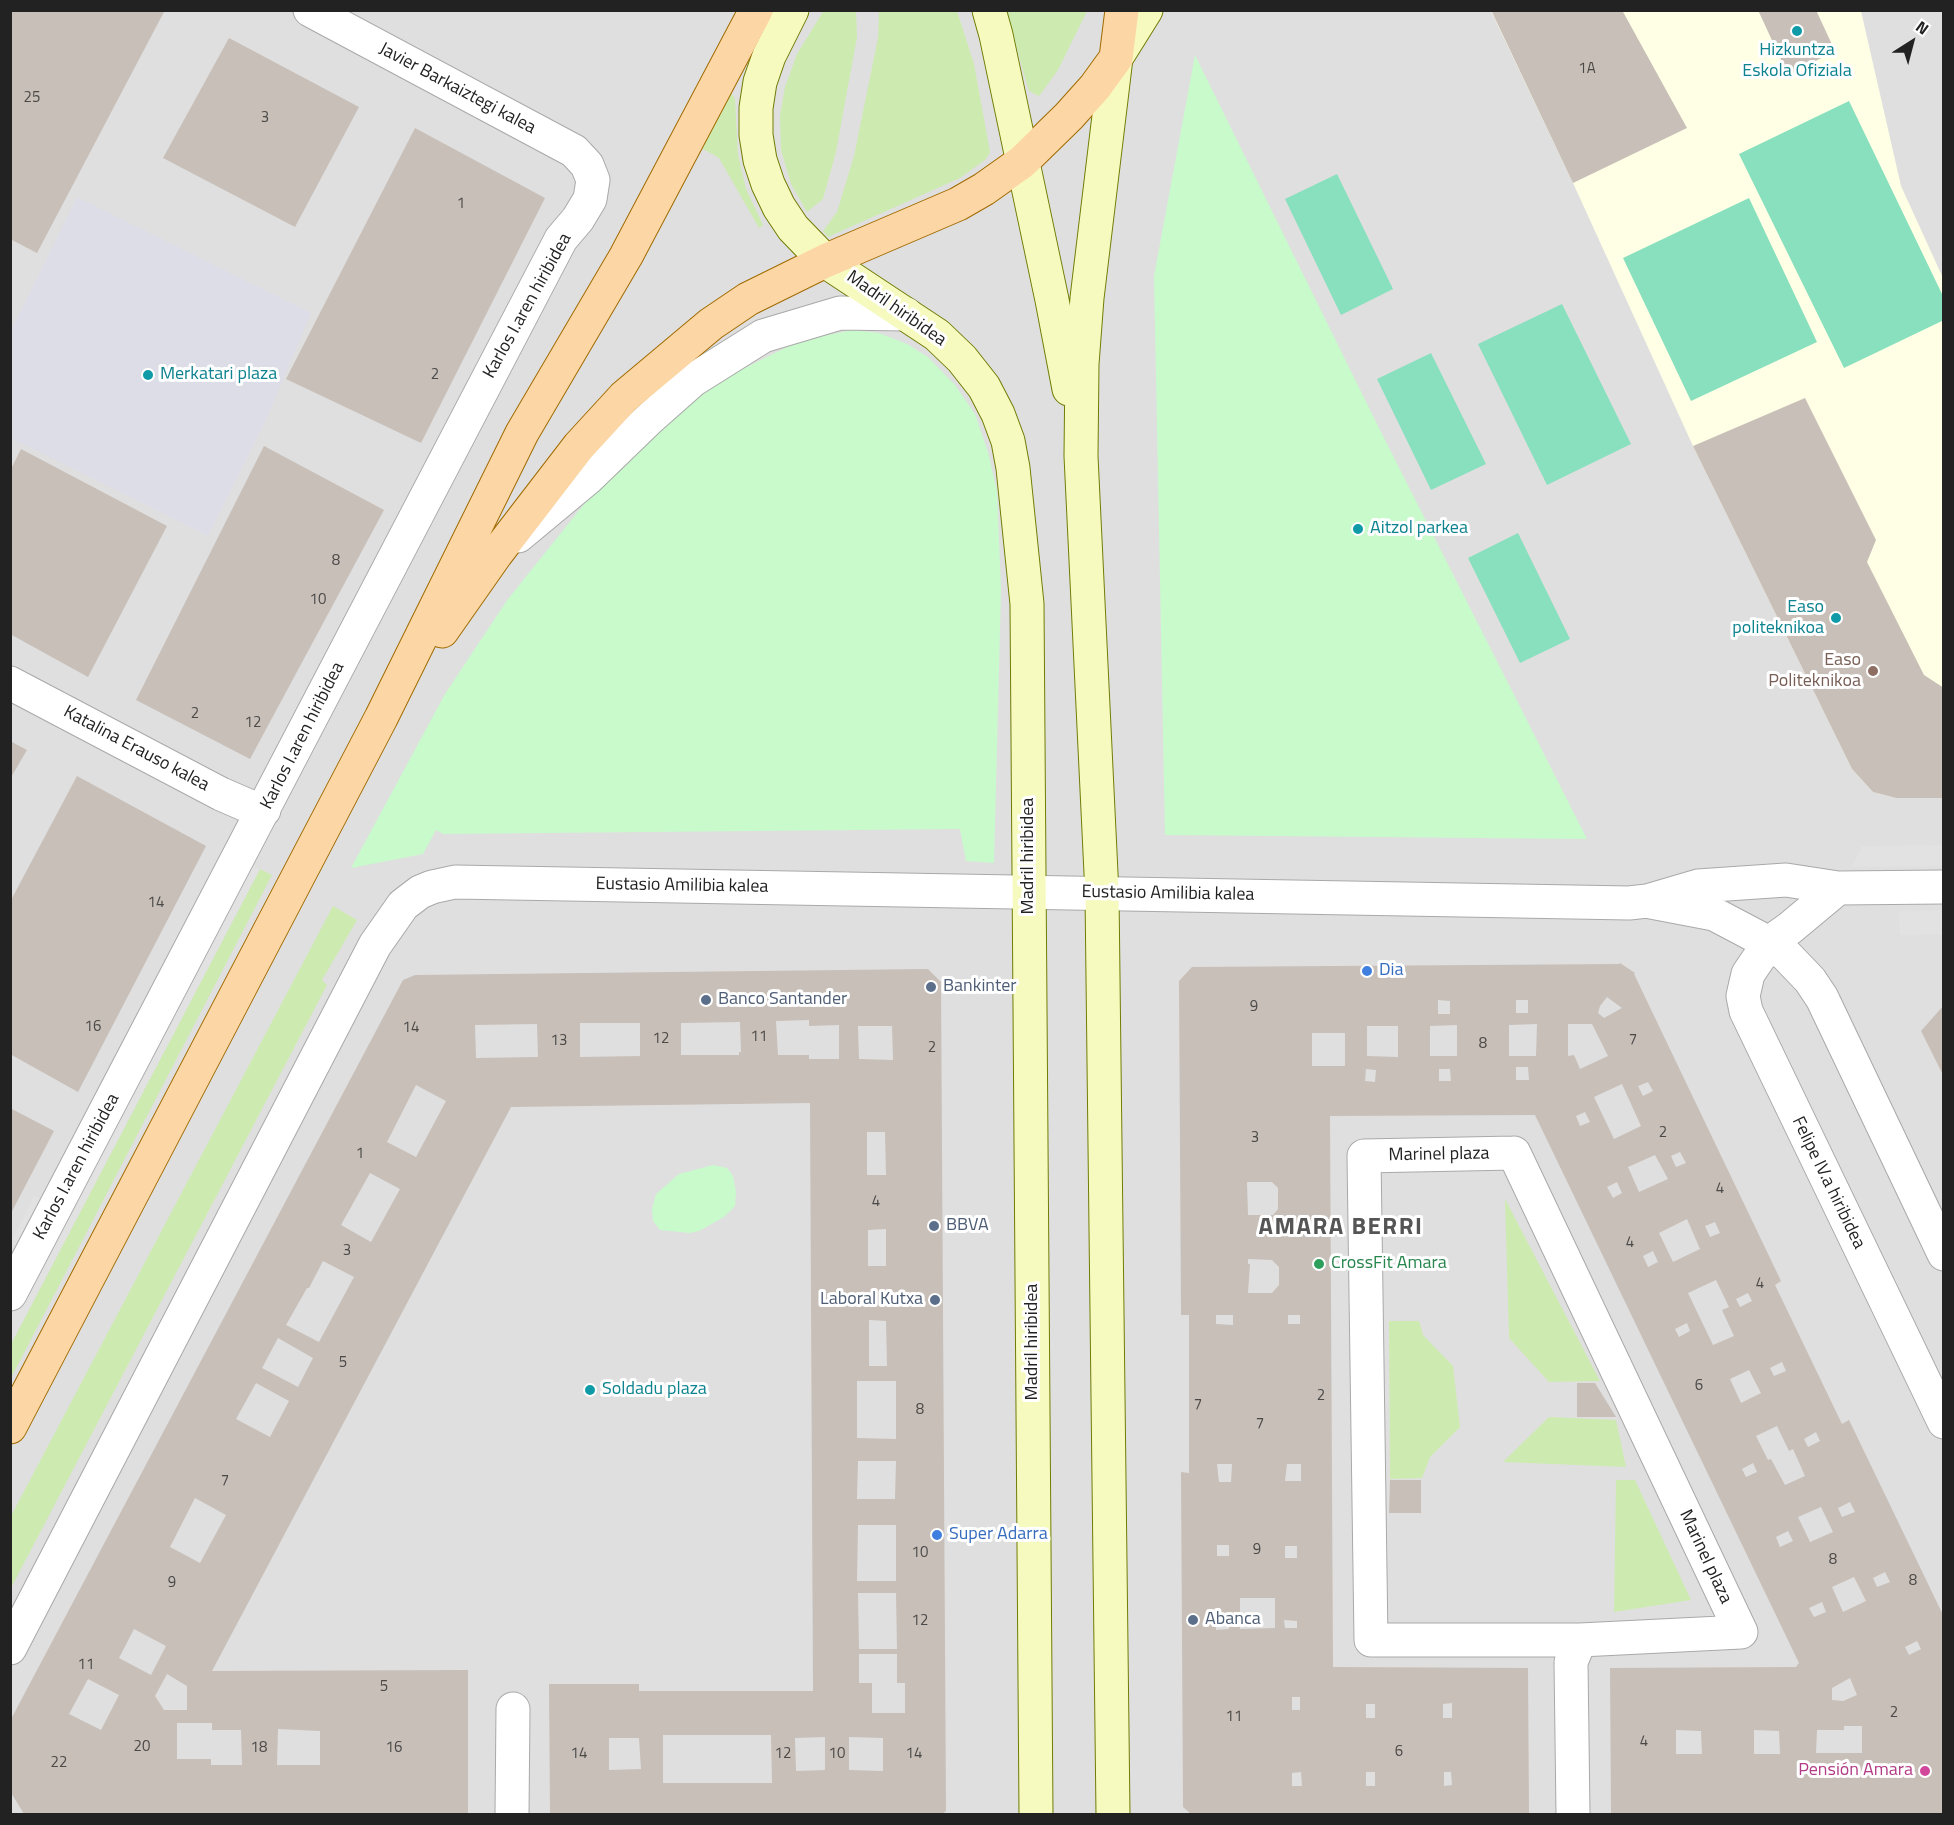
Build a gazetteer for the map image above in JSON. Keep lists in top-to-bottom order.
{
  "streets": {
    "main road": ["Madril hiribidea"],
    "street": [
      "Javier Barkaiztegi kalea",
      "Karlos I.aren hiribidea",
      "Katalina Erauso kalea",
      "Eustasio Amilibia kalea",
      "Marinel plaza",
      "Felipe IV.a hiribidea"
    ]
  },
  "crossings": [
    ["Javier Barkaiztegi kalea", "Karlos I.aren hiribidea"],
    ["Karlos I.aren hiribidea", "Katalina Erauso kalea"],
    ["Madril hiribidea", "Eustasio Amilibia kalea"],
    ["Eustasio Amilibia kalea", "Felipe IV.a hiribidea"]
  ],
  "districts": ["AMARA BERRI"],
  "places": [
    "Hizkuntza Eskola Ofiziala",
    "Merkatari plaza",
    "Aitzol parkea",
    "Easo politeknikoa",
    "Easo Politeknikoa",
    "Dia",
    "Bankinter",
    "Banco Santander",
    "BBVA",
    "CrossFit Amara",
    "Laboral Kutxa",
    "Soldadu plaza",
    "Super Adarra",
    "Abanca",
    "Pensión Amara"
  ],
  "house_numbers": [
    "1A",
    "25",
    "3",
    "1",
    "2",
    "8",
    "10",
    "2",
    "12",
    "14",
    "9",
    "16",
    "14",
    "11",
    "12",
    "7",
    "13",
    "8",
    "2",
    "2",
    "3",
    "1",
    "4",
    "4",
    "4",
    "3",
    "4",
    "5",
    "6",
    "2",
    "7",
    "8",
    "7",
    "7",
    "9",
    "10",
    "8",
    "8",
    "9",
    "12",
    "11",
    "5",
    "2",
    "11",
    "4",
    "20",
    "18",
    "16",
    "6",
    "14",
    "12",
    "10",
    "14",
    "22"
  ],
  "north": "top right"
}
